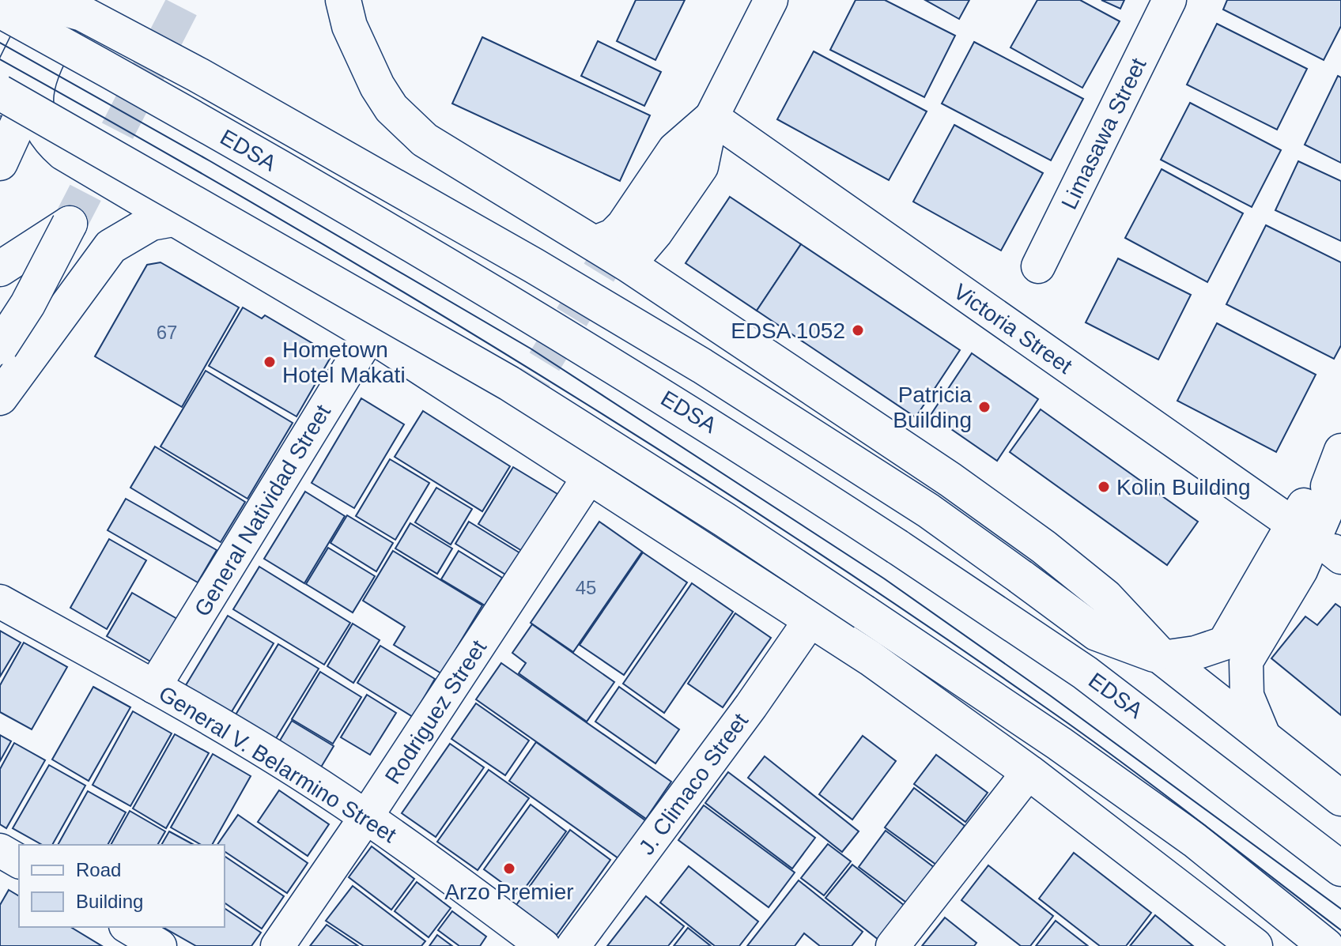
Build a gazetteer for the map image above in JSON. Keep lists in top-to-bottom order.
{
  "streets": {
    "main road": ["EDSA"],
    "street": [
      "Limasawa Street",
      "Victoria Street",
      "General Natividad Street",
      "Rodriguez Street",
      "General V. Belarmino Street",
      "J. Climaco Street"
    ]
  },
  "crossings": [
    ["General Natividad Street", "General V. Belarmino Street"],
    ["Rodriguez Street", "General V. Belarmino Street"]
  ],
  "places": [
    "EDSA 1052",
    "Hometown Hotel Makati",
    "Patricia Building",
    "Kolin Building",
    "Arzo Premier"
  ],
  "house_numbers": ["67", "45"],
  "legend": ["Road", "Building"]
}
